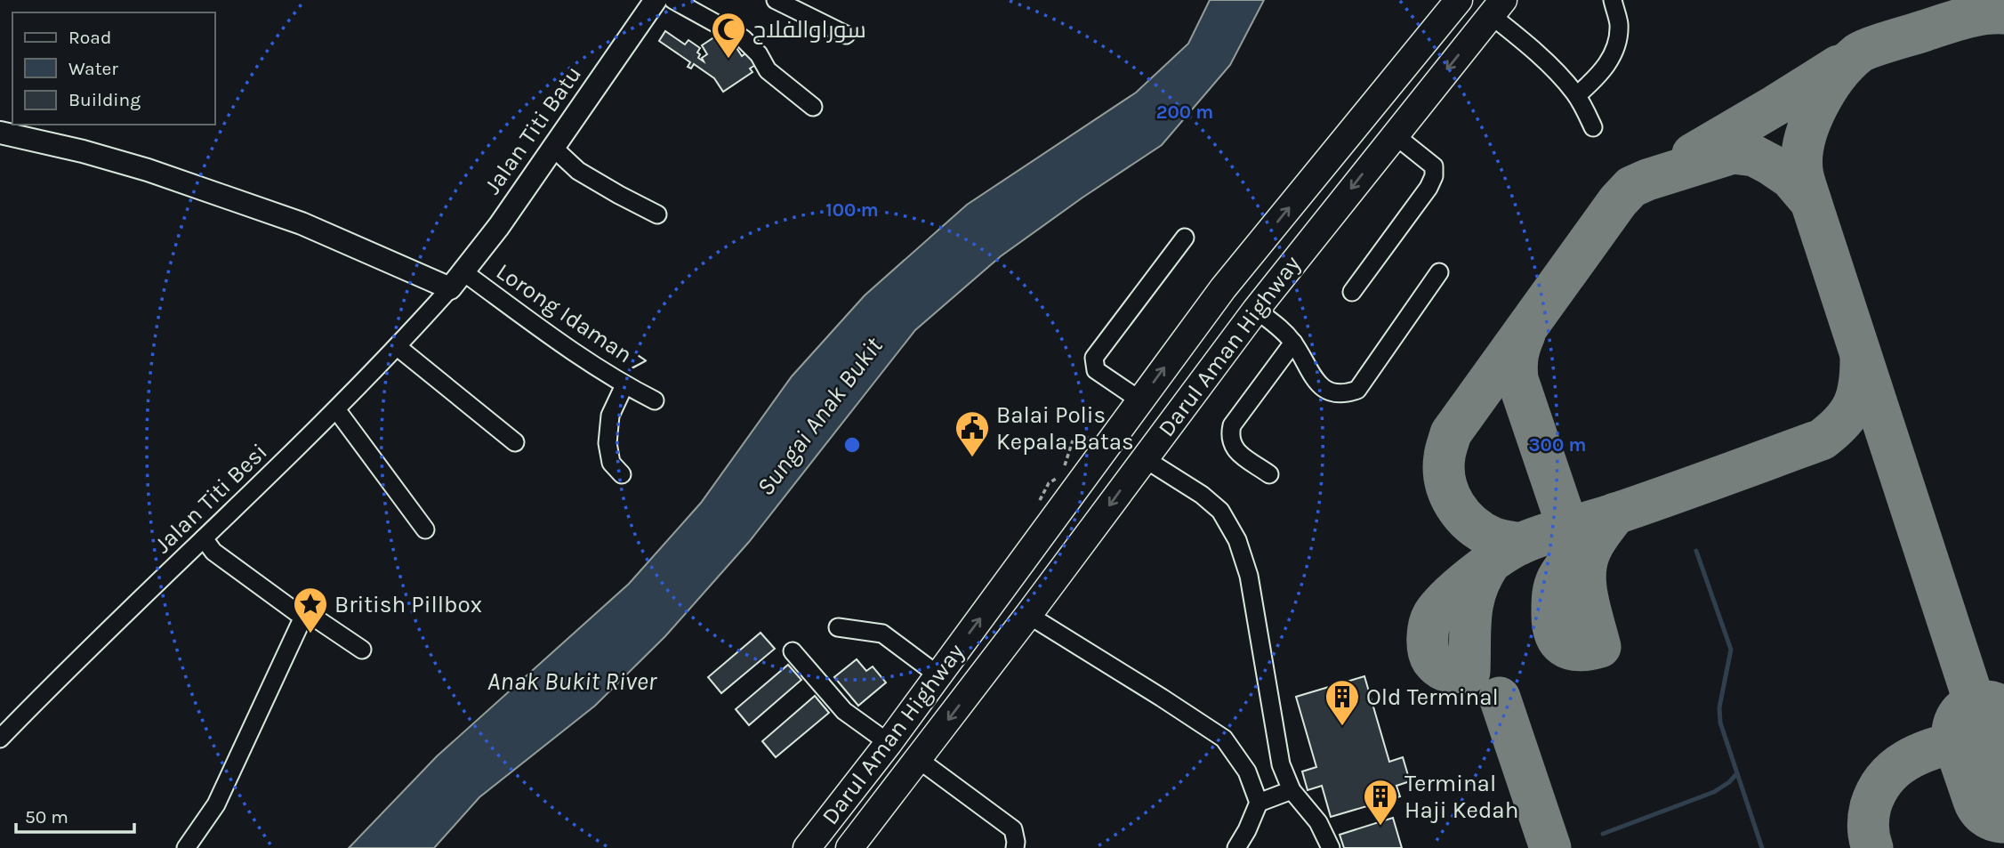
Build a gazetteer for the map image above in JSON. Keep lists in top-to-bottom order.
{
  "streets": {
    "highway": ["Darul Aman Highway"],
    "main road": ["Jalan Titi Batu"],
    "street": ["Lorong Idaman 7", "Jalan Titi Besi"]
  },
  "crossings": [
    ["Jalan Titi Batu", "Lorong Idaman 7"],
    ["Jalan Titi Batu", "Jalan Titi Besi"],
    ["Lorong Idaman 7", "Jalan Titi Besi"]
  ],
  "water": ["Sungai Anak Bukit", "Anak Bukit River"],
  "places": {
    "mosque": ["سوراوالفلاح"],
    "public building": ["Balai Polis Kepala Batas"],
    "place": ["British Pillbox"],
    "building": ["Old Terminal", "Terminal Haji Kedah"]
  },
  "legend": ["Road", "Water", "Building"],
  "scale_bar": "50 m",
  "rings": ["200 m", "100 m", "300 m"]
}
